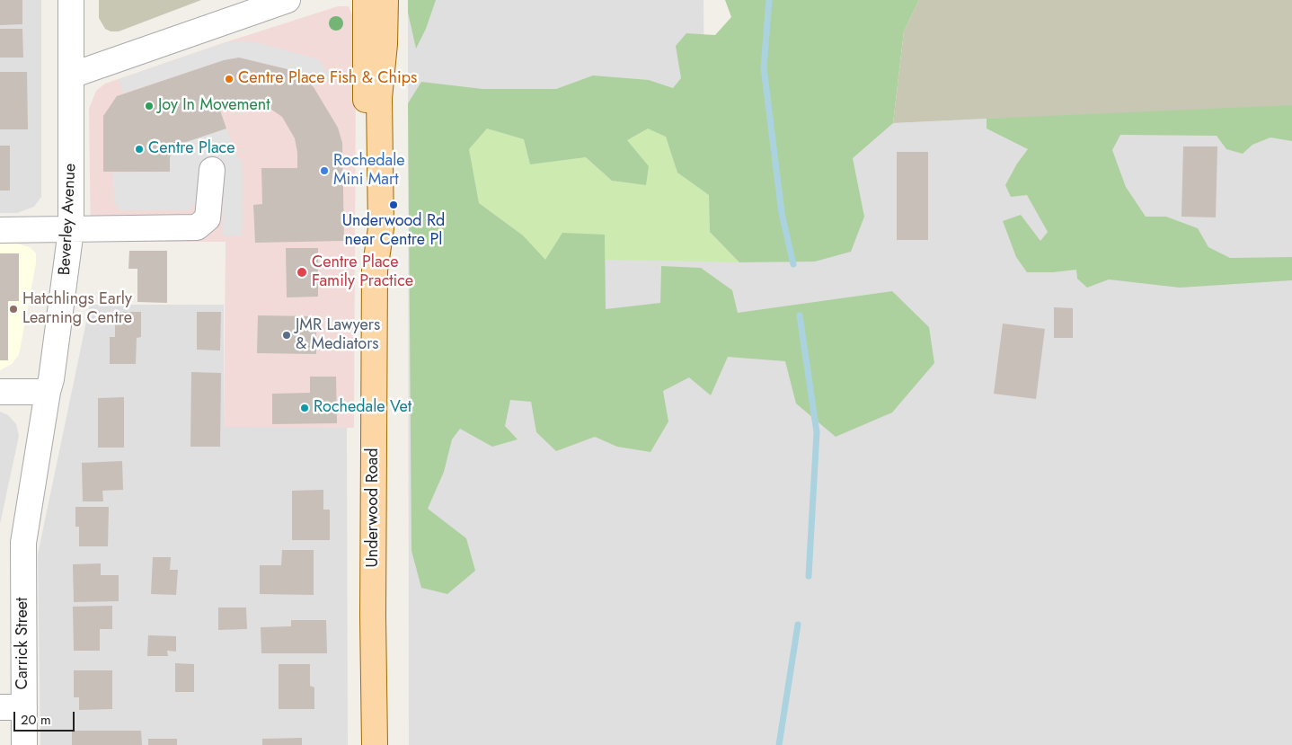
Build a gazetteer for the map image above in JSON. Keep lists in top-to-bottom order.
{
  "streets": {
    "main road": ["Underwood Road"],
    "street": ["Beverley Avenue", "Carrick Street"]
  },
  "crossings": [
    ["Beverley Avenue", "Carrick Street"]
  ],
  "places": [
    "Centre Place Fish & Chips",
    "Joy In Movement",
    "Centre Place",
    "Rochedale Mini Mart",
    "Underwood Rd near Centre Pl",
    "Centre Place Family Practice",
    "Hatchlings Early Learning Centre",
    "JMR Lawyers & Mediators",
    "Rochedale Vet"
  ],
  "scale_bar": "20 m"
}
